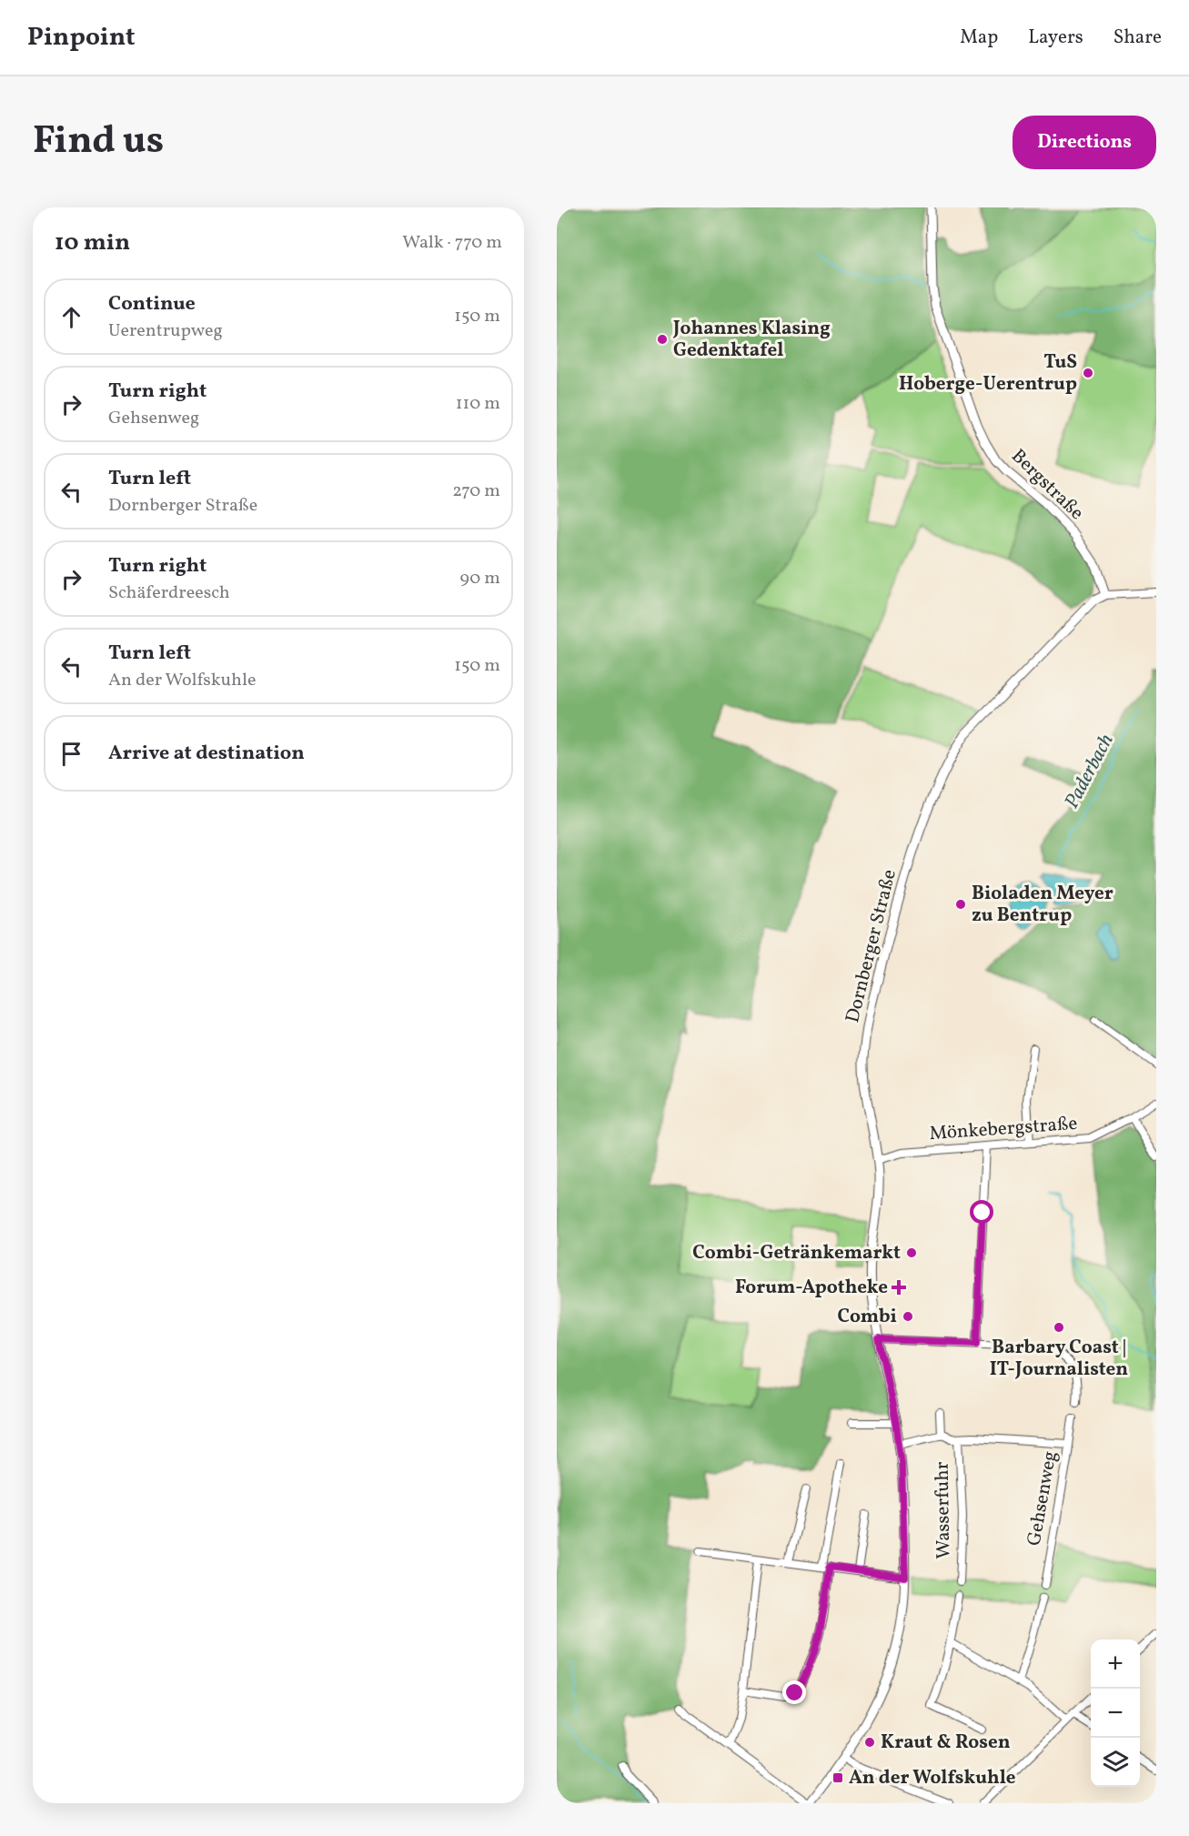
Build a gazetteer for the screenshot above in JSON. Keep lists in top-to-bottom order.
{
  "streets": {
    "main road": ["Bergstraße", "Dornberger Straße"],
    "street": ["Mönkebergstraße", "Gehsenweg", "Wasserfuhr"]
  },
  "crossings": [
    ["Bergstraße", "Dornberger Straße"],
    ["Dornberger Straße", "Mönkebergstraße"],
    ["Dornberger Straße", "Wasserfuhr"],
    ["Gehsenweg", "Wasserfuhr"]
  ],
  "water": ["Paderbach"],
  "places": {
    "other": [
      "Johannes Klasing Gedenktafel",
      "TuS Hoberge-Uerentrup",
      "Bioladen Meyer zu Bentrup",
      "Combi-Getränkemarkt",
      "Combi",
      "Barbary Coast | IT-Journalisten",
      "Kraut & Rosen"
    ],
    "health": ["Forum-Apotheke"],
    "transit": ["An der Wolfskuhle"]
  },
  "page": {
    "header": "Pinpoint",
    "nav": ["Map", "Layers", "Share"],
    "title": "Find us",
    "buttons": "Directions",
    "heading": ["10 min", "Walk · 770 m"],
    "list": [
      ["Continue", "Uerentrupweg", "150 m"],
      ["Turn right", "Gehsenweg", "110 m"],
      ["Turn left", "Dornberger Straße", "270 m"],
      ["Turn right", "Schäferdreesch", "90 m"],
      ["Turn left", "An der Wolfskuhle", "150 m"],
      "Arrive at destination"
    ],
    "map_buttons": ["+", "−"]
  }
}
